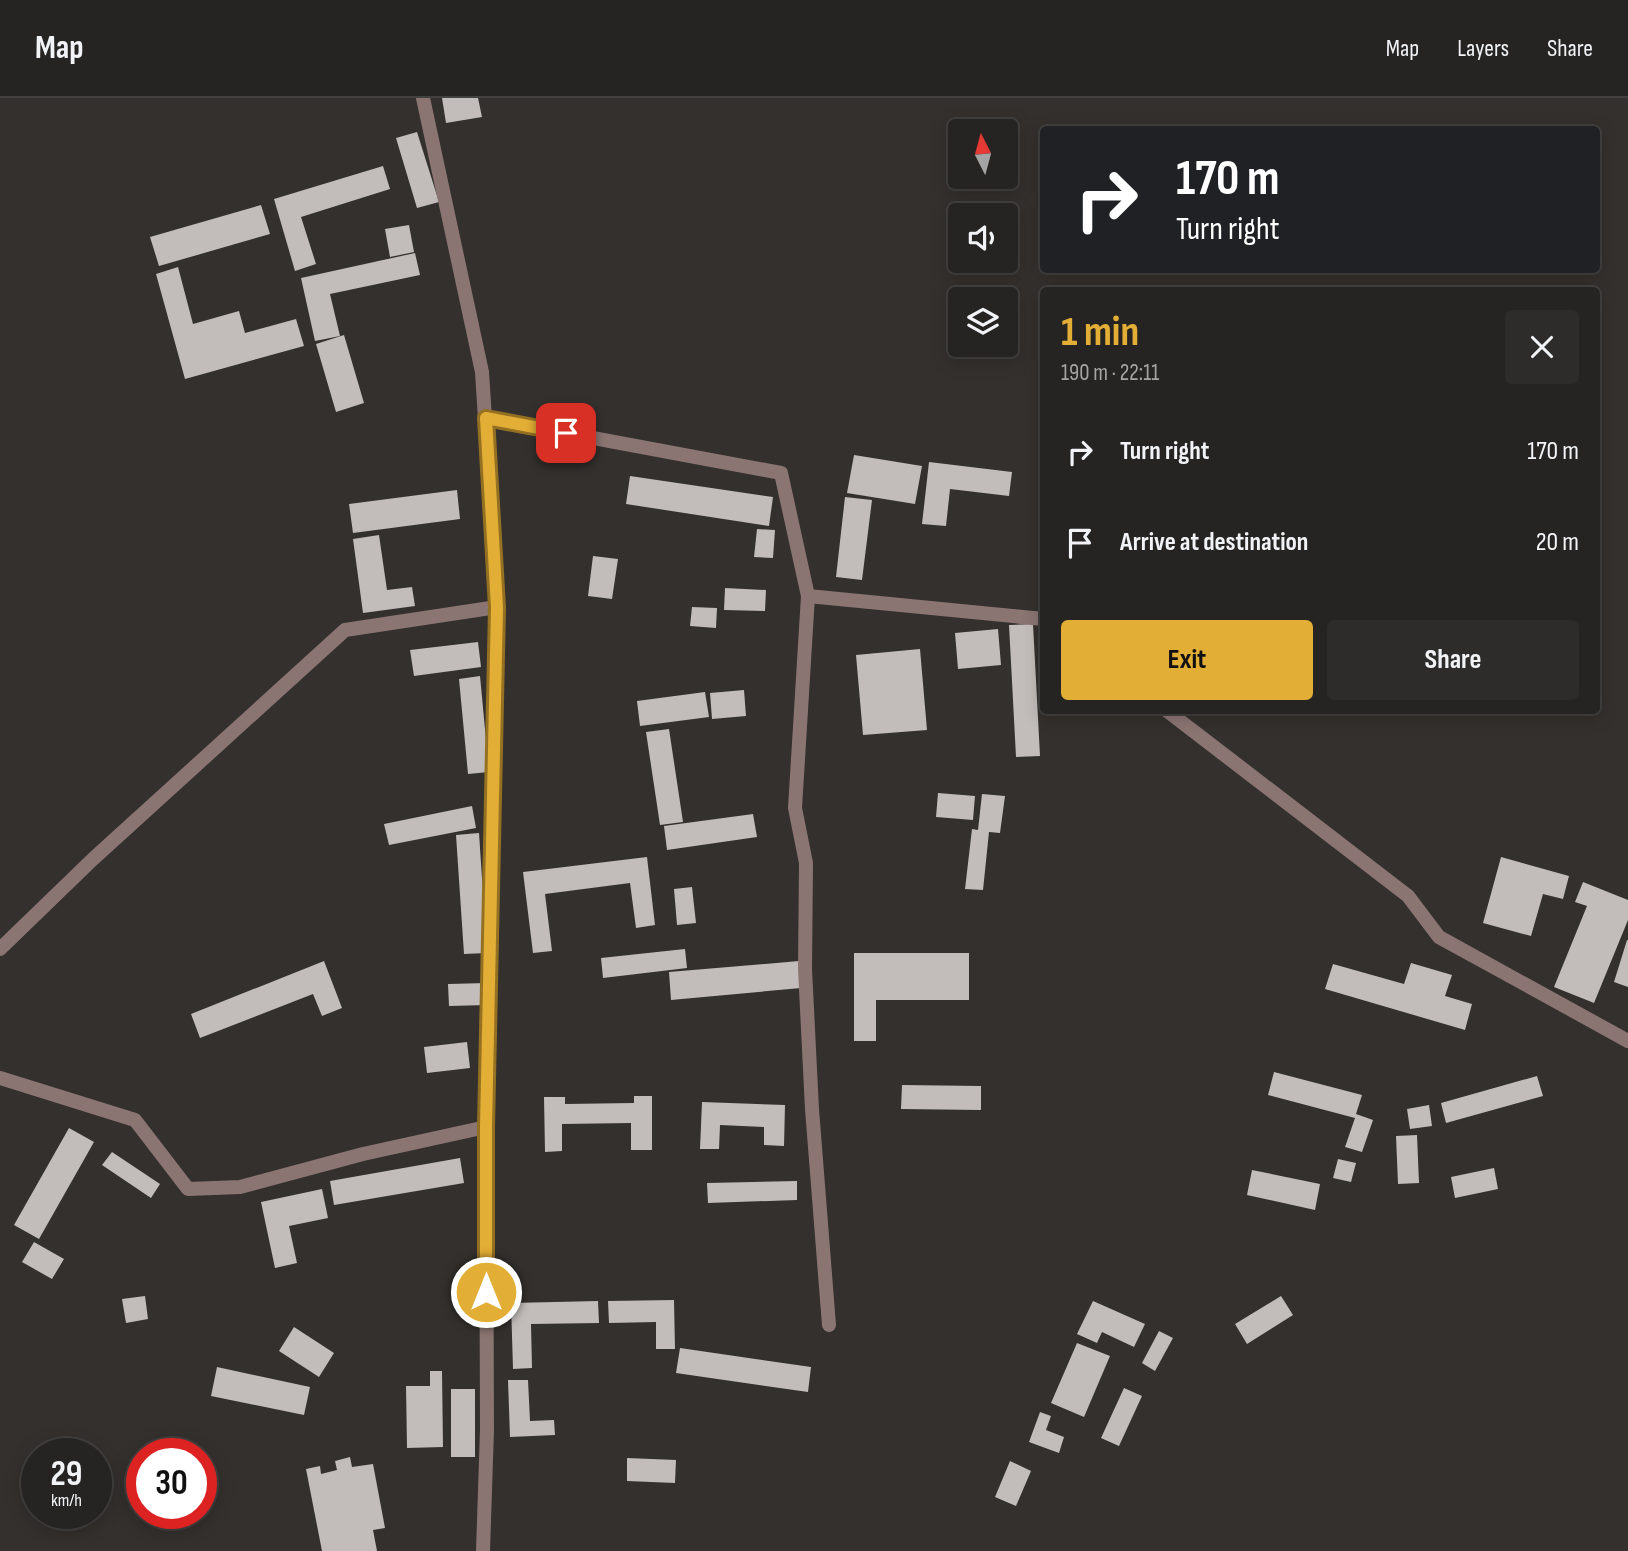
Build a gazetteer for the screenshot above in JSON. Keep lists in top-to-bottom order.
{
  "north": "top",
  "page": {
    "header": "Map",
    "nav": ["Map", "Layers", "Share"],
    "turn": ["170 m", "Turn right"],
    "heading": ["1 min", "190 m · 22:11"],
    "list": [
      {
        "name": "Turn right",
        "value": "170 m"
      },
      {
        "name": "Arrive at destination",
        "value": "20 m"
      }
    ],
    "buttons": ["Exit", "Share"],
    "speed": "29 km/h",
    "limit": "30"
  }
}
